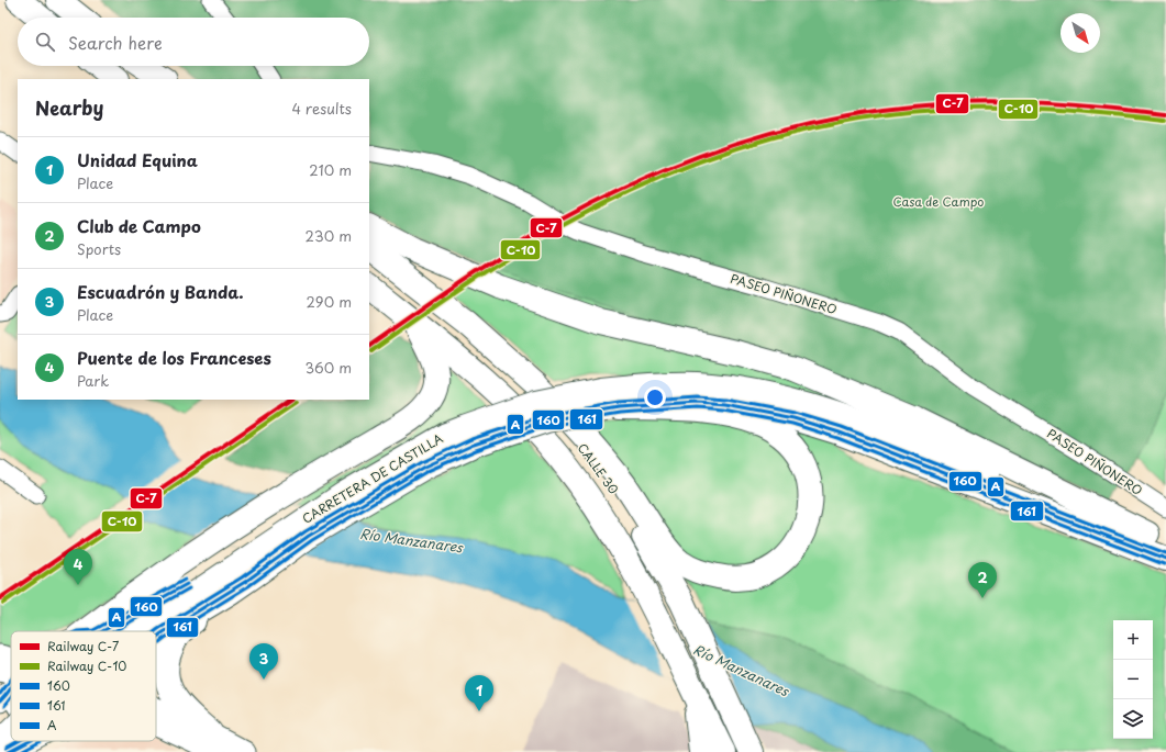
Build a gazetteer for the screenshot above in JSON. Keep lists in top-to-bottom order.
{
  "streets": {
    "highway": ["CALLE 30", "CARRETERA DE CASTILLA"],
    "street": ["PASEO PIÑONERO"]
  },
  "water": ["Río Manzanares"],
  "parks": ["Casa de Campo"],
  "lines": [
    "rail line C-7",
    "rail line C-10",
    "transit line A",
    "transit line 160",
    "transit line 161"
  ],
  "legend": [
    "Railway C-7",
    "Railway C-10",
    "160",
    "161",
    "A"
  ],
  "north": "bottom right",
  "page": {
    "search": "Search here",
    "heading": ["Nearby", "4 results"],
    "list": [
      {
        "mark": "1",
        "name": "Unidad Equina",
        "note": "Place",
        "value": "210 m"
      },
      {
        "mark": "2",
        "name": "Club de Campo",
        "note": "Sports",
        "value": "230 m"
      },
      {
        "mark": "3",
        "name": "Escuadrón y Banda.",
        "note": "Place",
        "value": "290 m"
      },
      {
        "mark": "4",
        "name": "Puente de los Franceses",
        "note": "Park",
        "value": "360 m"
      }
    ],
    "pins": [
      "4",
      "2",
      "3",
      "1"
    ],
    "map_buttons": ["+", "−"]
  }
}
